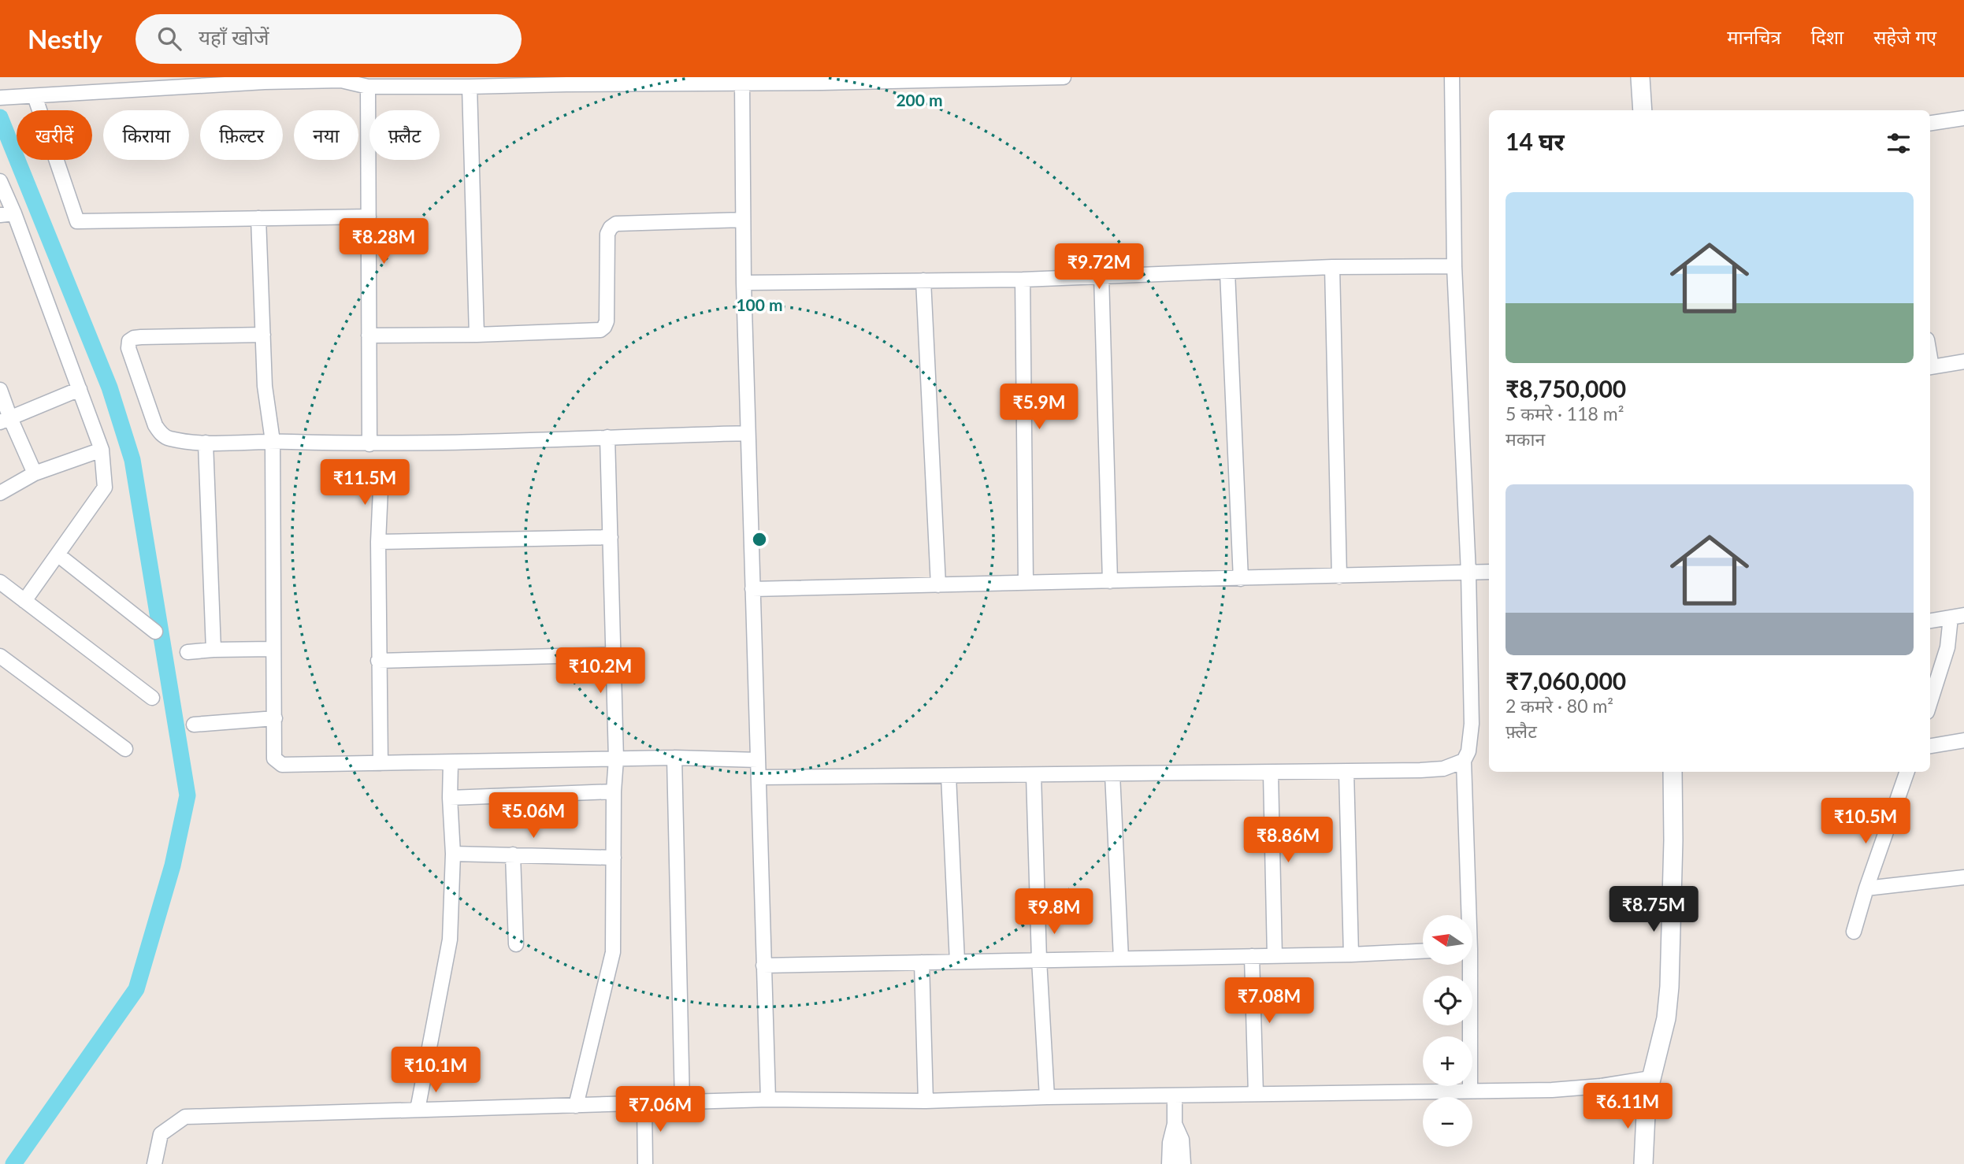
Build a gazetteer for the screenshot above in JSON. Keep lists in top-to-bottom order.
{
  "north": "left",
  "page": {
    "header": "Nestly",
    "search": "यहाँ खोजें",
    "nav": ["मानचित्र", "दिशा", "सहेजे गए"],
    "chip": [
      "खरीदें",
      "किराया",
      "फ़िल्टर",
      "नया",
      "फ़्लैट"
    ],
    "heading": "14 घर",
    "list": [
      {
        "name": "₹8,750,000",
        "note": "5 कमरे · 118 m² · मकान"
      },
      {
        "name": "₹7,060,000",
        "note": "2 कमरे · 80 m² · फ़्लैट"
      }
    ],
    "price": [
      "₹8.28M",
      "₹9.72M",
      "₹5.9M",
      "₹11.5M",
      "₹10.2M",
      "₹5.06M",
      "₹10.5M",
      "₹8.86M",
      "₹8.75M",
      "₹9.8M",
      "₹7.08M",
      "₹10.1M",
      "₹6.11M",
      "₹7.06M"
    ],
    "map_buttons": ["+", "−"]
  },
  "rings": ["200 m", "100 m"]
}
